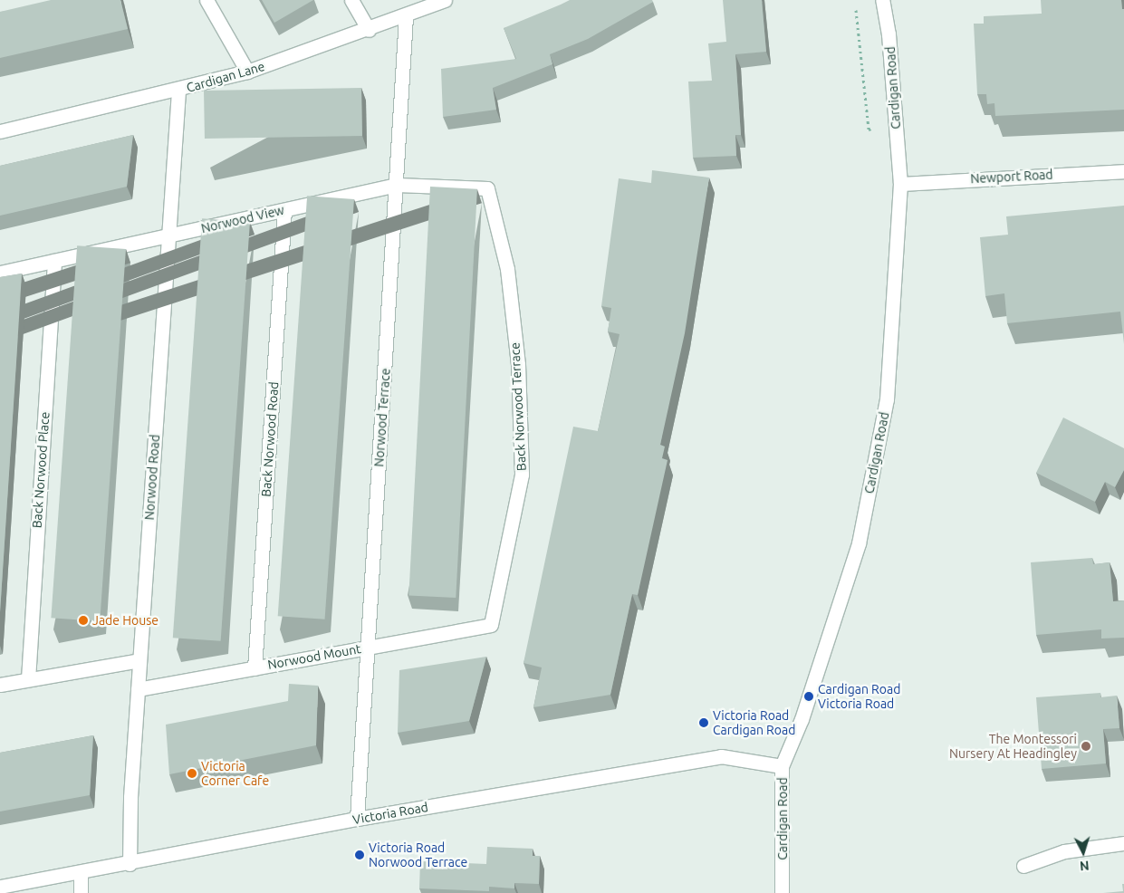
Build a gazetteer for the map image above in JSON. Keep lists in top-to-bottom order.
{
  "streets": {
    "street": [
      "Cardigan Lane",
      "Cardigan Road",
      "Newport Road",
      "Norwood View",
      "Back Norwood Terrace",
      "Norwood Terrace",
      "Back Norwood Road",
      "Back Norwood Place",
      "Norwood Road",
      "Norwood Mount",
      "Victoria Road"
    ]
  },
  "crossings": [
    ["Cardigan Lane", "Norwood Terrace"],
    ["Cardigan Lane", "Norwood Road"],
    ["Cardigan Road", "Newport Road"],
    ["Cardigan Road", "Victoria Road"],
    ["Norwood View", "Back Norwood Terrace"],
    ["Norwood View", "Norwood Terrace"],
    ["Norwood View", "Back Norwood Road"],
    ["Norwood View", "Back Norwood Place"],
    ["Norwood View", "Norwood Road"],
    ["Back Norwood Terrace", "Norwood Mount"],
    ["Norwood Terrace", "Norwood Mount"],
    ["Norwood Terrace", "Victoria Road"],
    ["Back Norwood Road", "Norwood Mount"],
    ["Norwood Road", "Norwood Mount"],
    ["Norwood Road", "Victoria Road"]
  ],
  "places": [
    "Jade House",
    "Cardigan Road Victoria Road",
    "Victoria Road Cardigan Road",
    "The Montessori Nursery At Headingley",
    "Victoria Corner Cafe",
    "Victoria Road Norwood Terrace"
  ],
  "north": "bottom"
}
